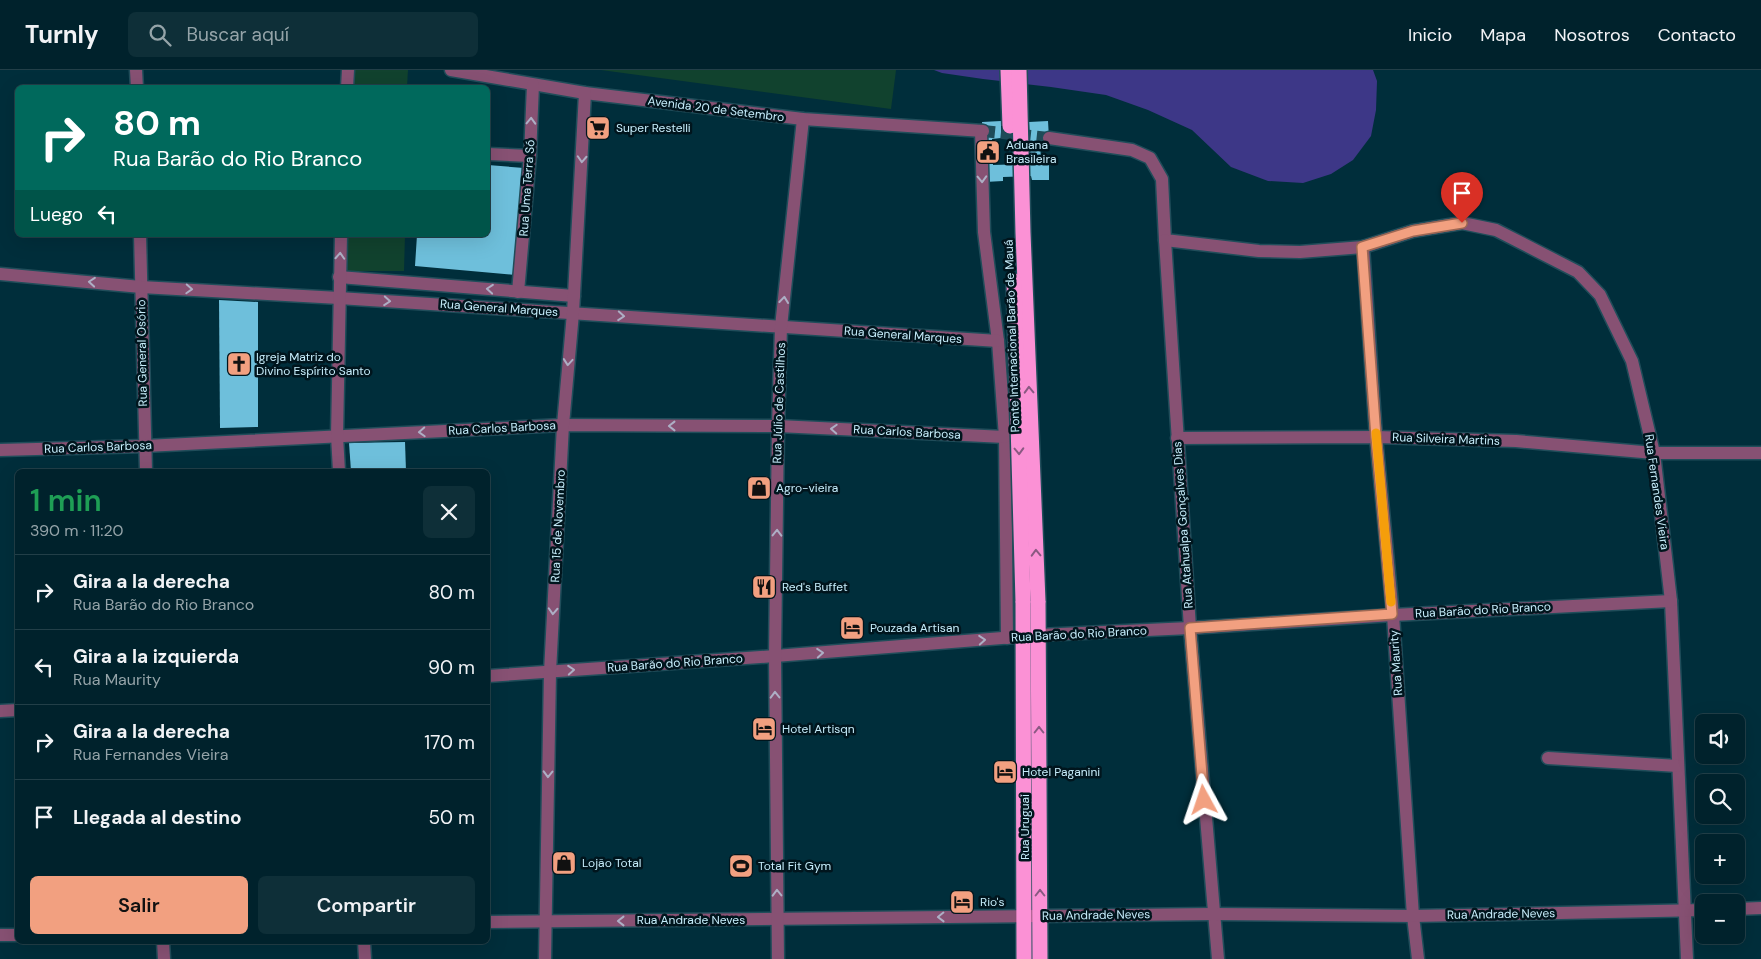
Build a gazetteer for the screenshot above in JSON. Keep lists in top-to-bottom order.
{
  "streets": {
    "highway": ["Ponte Internacional Barão de Mauá", "Rua Uruguai"],
    "street": [
      "Avenida 20 de Setembro",
      "Rua Uma Terra Só",
      "Rua General Marques",
      "Rua General Osório",
      "Rua Júlio de Castilhos",
      "Rua Carlos Barbosa",
      "Rua Silveira Martins",
      "Rua Fernandes Vieira",
      "Rua Atahualpa Gonçalves Dias",
      "Rua 15 de Novembro",
      "Rua Barão do Rio Branco",
      "Rua Maurity",
      "Rua Andrade Neves"
    ]
  },
  "crossings": [
    ["Avenida 20 de Setembro", "Rua Uma Terra Só"],
    ["Avenida 20 de Setembro", "Rua General Marques"],
    ["Avenida 20 de Setembro", "Rua Júlio de Castilhos"],
    ["Avenida 20 de Setembro", "Rua 15 de Novembro"],
    ["Rua General Marques", "Rua General Osório"],
    ["Rua General Marques", "Rua Júlio de Castilhos"],
    ["Rua General Marques", "Rua 15 de Novembro"],
    ["Rua General Osório", "Rua Carlos Barbosa"],
    ["Rua Júlio de Castilhos", "Rua Carlos Barbosa"],
    ["Rua Júlio de Castilhos", "Rua Barão do Rio Branco"],
    ["Rua Júlio de Castilhos", "Rua Andrade Neves"],
    ["Rua Carlos Barbosa", "Rua 15 de Novembro"],
    ["Rua Silveira Martins", "Rua Fernandes Vieira"],
    ["Rua Silveira Martins", "Rua Atahualpa Gonçalves Dias"],
    ["Rua Silveira Martins", "Rua Maurity"],
    ["Rua Fernandes Vieira", "Rua Atahualpa Gonçalves Dias"],
    ["Rua Fernandes Vieira", "Rua Barão do Rio Branco"],
    ["Rua Fernandes Vieira", "Rua Maurity"],
    ["Rua Fernandes Vieira", "Rua Andrade Neves"],
    ["Rua Atahualpa Gonçalves Dias", "Rua Barão do Rio Branco"],
    ["Rua Atahualpa Gonçalves Dias", "Rua Andrade Neves"],
    ["Rua 15 de Novembro", "Rua Barão do Rio Branco"],
    ["Rua 15 de Novembro", "Rua Andrade Neves"],
    ["Rua Barão do Rio Branco", "Rua Maurity"],
    ["Rua Barão do Rio Branco", "Rua Uruguai"],
    ["Rua Maurity", "Rua Andrade Neves"],
    ["Rua Uruguai", "Rua Andrade Neves"]
  ],
  "one_way": [
    "Rua Júlio de Castilhos",
    "Rua Carlos Barbosa",
    "Rua 15 de Novembro",
    "Rua Barão do Rio Branco",
    "Rua Andrade Neves"
  ],
  "places": {
    "supermarket": ["Super Restelli"],
    "public building": ["Aduana Brasileira"],
    "church": ["Igreja Matriz do Divino Espírito Santo"],
    "shop": ["Agro-vieira", "Lojão Total"],
    "restaurant": ["Red's Buffet"],
    "hotel": [
      "Pouzada Artisan",
      "Hotel Artisqn",
      "Hotel Paganini",
      "Rio's"
    ],
    "sports": ["Total Fit Gym"]
  },
  "page": {
    "header": "Turnly",
    "search": "Buscar aquí",
    "nav": [
      "Inicio",
      "Mapa",
      "Nosotros",
      "Contacto"
    ],
    "turn": ["80 m", "Rua Barão do Rio Branco"],
    "then": "Luego",
    "heading": ["1 min", "390 m · 11:20"],
    "list": [
      {
        "name": "Gira a la derecha",
        "note": "Rua Barão do Rio Branco",
        "value": "80 m"
      },
      {
        "name": "Gira a la izquierda",
        "note": "Rua Maurity",
        "value": "90 m"
      },
      {
        "name": "Gira a la derecha",
        "note": "Rua Fernandes Vieira",
        "value": "170 m"
      },
      {
        "name": "Llegada al destino",
        "value": "50 m"
      }
    ],
    "map_buttons": ["+", "−"],
    "buttons": ["Salir", "Compartir"]
  }
}
